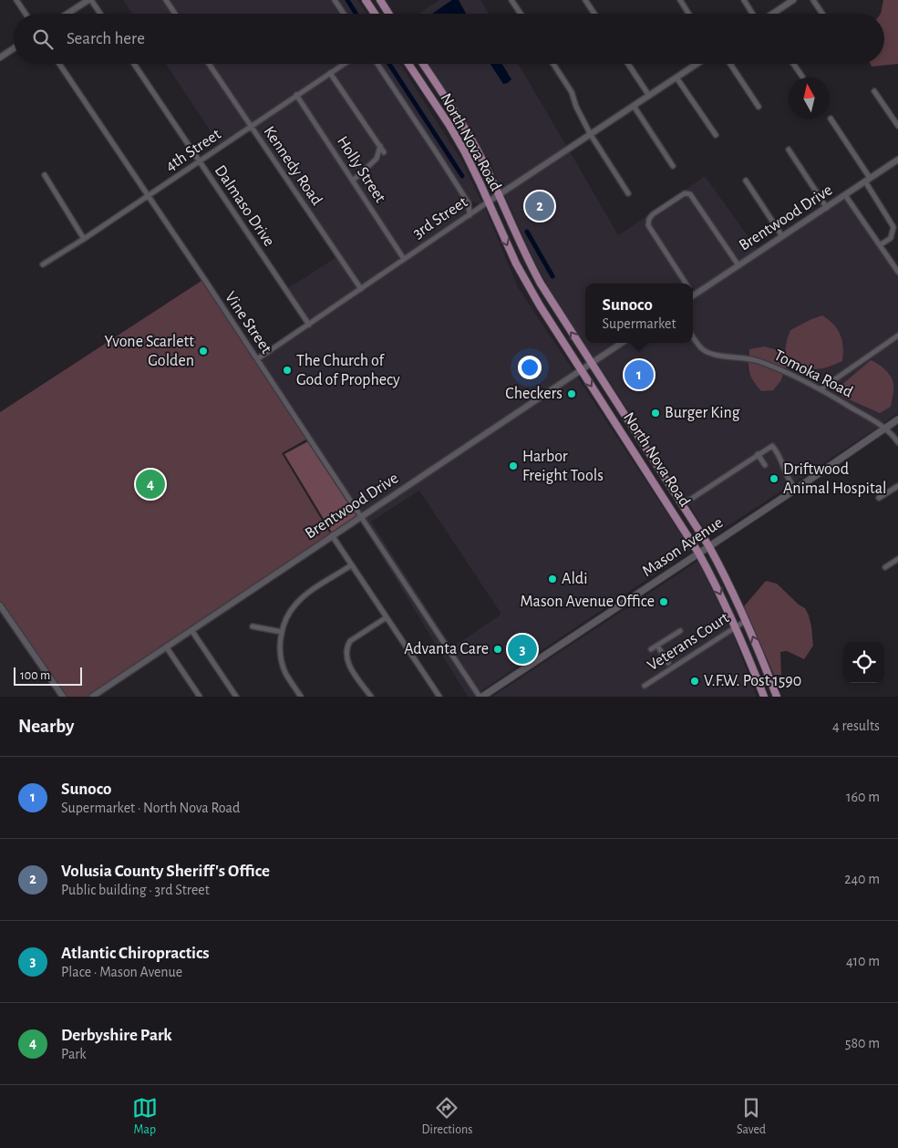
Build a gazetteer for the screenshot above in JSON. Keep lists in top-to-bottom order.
{
  "streets": {
    "main road": ["North Nova Road", "Mason Avenue"],
    "street": [
      "4th Street",
      "Kennedy Road",
      "Holly Street",
      "Dalmaso Drive",
      "3rd Street",
      "Brentwood Drive",
      "Vine Street",
      "Tomoka Road",
      "Veterans Court"
    ]
  },
  "crossings": [
    ["North Nova Road", "3rd Street"],
    ["North Nova Road", "Brentwood Drive"],
    ["North Nova Road", "Mason Avenue"],
    ["North Nova Road", "Veterans Court"],
    ["4th Street", "Kennedy Road"],
    ["4th Street", "Holly Street"],
    ["4th Street", "Dalmaso Drive"],
    ["4th Street", "Vine Street"],
    ["Kennedy Road", "3rd Street"],
    ["Holly Street", "3rd Street"],
    ["Dalmaso Drive", "3rd Street"],
    ["3rd Street", "Vine Street"],
    ["Brentwood Drive", "Vine Street"],
    ["Vine Street", "Mason Avenue"],
    ["Tomoka Road", "Mason Avenue"]
  ],
  "places": [
    "Yvone Scarlett Golden",
    "The Church of God of Prophecy",
    "Checkers",
    "Burger King",
    "Harbor Freight Tools",
    "Driftwood Animal Hospital",
    "Aldi",
    "Mason Avenue Office",
    "Advanta Care",
    "V.F.W. Post 1590"
  ],
  "scale_bar": "100 m",
  "north": "top",
  "page": {
    "search": "Search here",
    "pins": [
      "2",
      "1",
      "4",
      "3"
    ],
    "popup": ["Sunoco", "Supermarket"],
    "scale": "100 m",
    "heading": ["Nearby", "4 results"],
    "list": [
      {
        "mark": "1",
        "name": "Sunoco",
        "note": "Supermarket · North Nova Road",
        "value": "160 m"
      },
      {
        "mark": "2",
        "name": "Volusia County Sheriff's Office",
        "note": "Public building · 3rd Street",
        "value": "240 m"
      },
      {
        "mark": "3",
        "name": "Atlantic Chiropractics",
        "note": "Place · Mason Avenue",
        "value": "410 m"
      },
      {
        "mark": "4",
        "name": "Derbyshire Park",
        "note": "Park",
        "value": "580 m"
      }
    ],
    "nav": ["Map", "Directions", "Saved"]
  }
}
